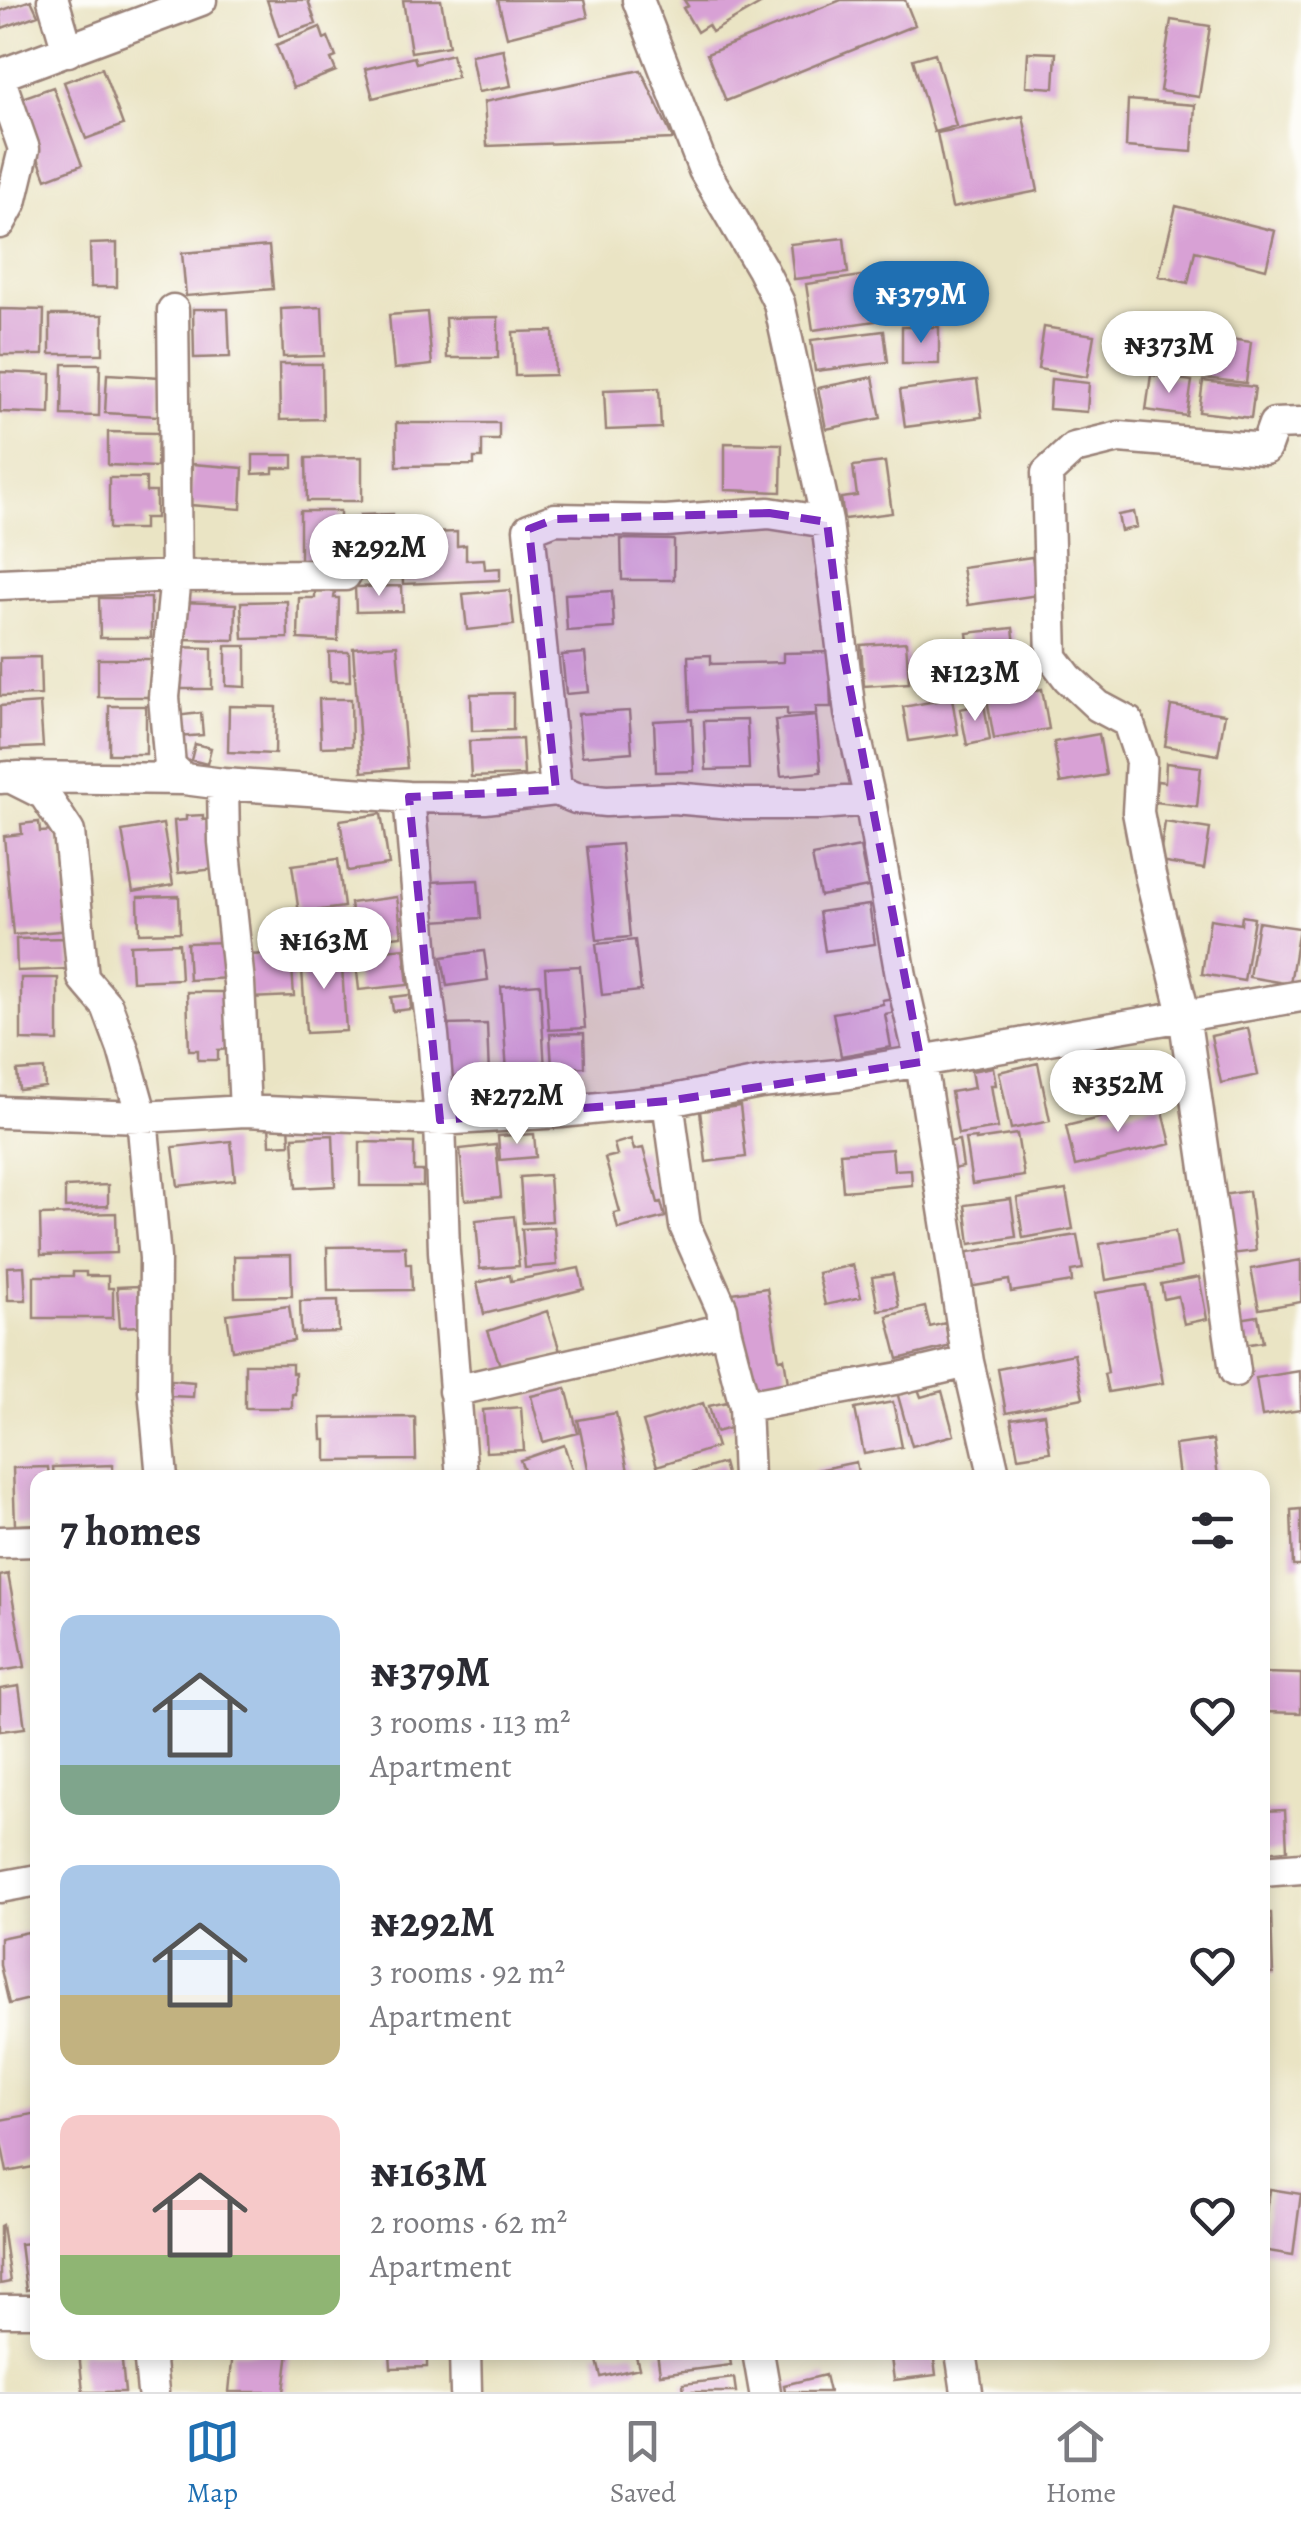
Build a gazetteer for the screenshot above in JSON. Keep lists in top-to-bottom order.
{
  "page": {
    "price": [
      "₦379M",
      "₦373M",
      "₦292M",
      "₦123M",
      "₦163M",
      "₦352M",
      "₦272M"
    ],
    "heading": "7 homes",
    "list": [
      {
        "name": "₦379M",
        "note": "3 rooms · 113 m² · Apartment"
      },
      {
        "name": "₦292M",
        "note": "3 rooms · 92 m² · Apartment"
      },
      {
        "name": "₦163M",
        "note": "2 rooms · 62 m² · Apartment"
      }
    ],
    "tabs": ["Map", "Saved", "Home"]
  }
}
